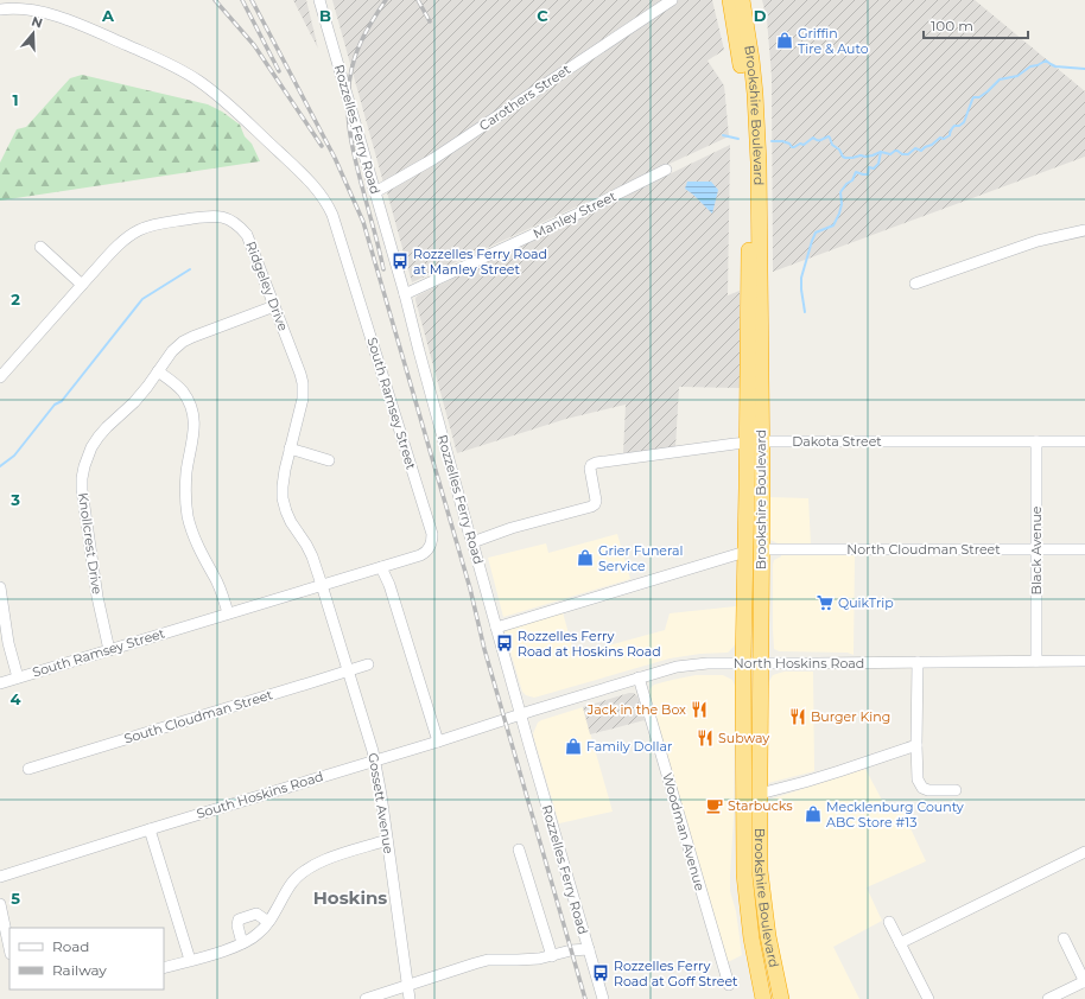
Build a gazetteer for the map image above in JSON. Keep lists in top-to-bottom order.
{
  "streets": {
    "highway": ["Brookshire Boulevard"],
    "street": [
      "Carothers Street",
      "Rozzelles Ferry Road",
      "Manley Street",
      "Ridgeley Drive",
      "South Ramsey Street",
      "Dakota Street",
      "Knollcrest Drive",
      "North Cloudman Street",
      "Black Avenue",
      "North Hoskins Road",
      "South Cloudman Street",
      "South Hoskins Road",
      "Gossett Avenue",
      "Woodman Avenue"
    ]
  },
  "crossings": [
    ["Carothers Street", "Rozzelles Ferry Road"],
    ["Brookshire Boulevard", "Dakota Street"],
    ["Brookshire Boulevard", "North Cloudman Street"],
    ["Brookshire Boulevard", "North Hoskins Road"],
    ["Rozzelles Ferry Road", "Manley Street"],
    ["Rozzelles Ferry Road", "Dakota Street"],
    ["Rozzelles Ferry Road", "North Hoskins Road"],
    ["Rozzelles Ferry Road", "South Hoskins Road"],
    ["Ridgeley Drive", "South Ramsey Street"],
    ["Ridgeley Drive", "Knollcrest Drive"],
    ["Ridgeley Drive", "Gossett Avenue"],
    ["South Ramsey Street", "Knollcrest Drive"],
    ["South Ramsey Street", "Gossett Avenue"],
    ["Dakota Street", "Black Avenue"],
    ["North Cloudman Street", "Black Avenue"],
    ["Black Avenue", "North Hoskins Road"],
    ["North Hoskins Road", "South Hoskins Road"],
    ["North Hoskins Road", "Woodman Avenue"],
    ["South Cloudman Street", "Gossett Avenue"],
    ["South Hoskins Road", "Gossett Avenue"]
  ],
  "districts": ["Hoskins"],
  "places": {
    "shop": [
      "Griffin Tire & Auto",
      "Grier Funeral Service",
      "Family Dollar",
      "Mecklenburg County ABC Store #13"
    ],
    "bus stop": ["Rozzelles Ferry Road at Manley Street", "Rozzelles Ferry Road at Hoskins Road", "Rozzelles Ferry Road at Goff Street"],
    "supermarket": ["QuikTrip"],
    "restaurant": ["Jack in the Box", "Burger King", "Subway"],
    "cafe": ["Starbucks"]
  },
  "legend": ["Road", "Railway"],
  "scale_bar": "100 m",
  "north": "top",
  "grid": {
    "columns": [
      "A",
      "B",
      "C",
      "D"
    ],
    "rows": [
      "1",
      "2",
      "3",
      "4",
      "5"
    ]
  }
}
